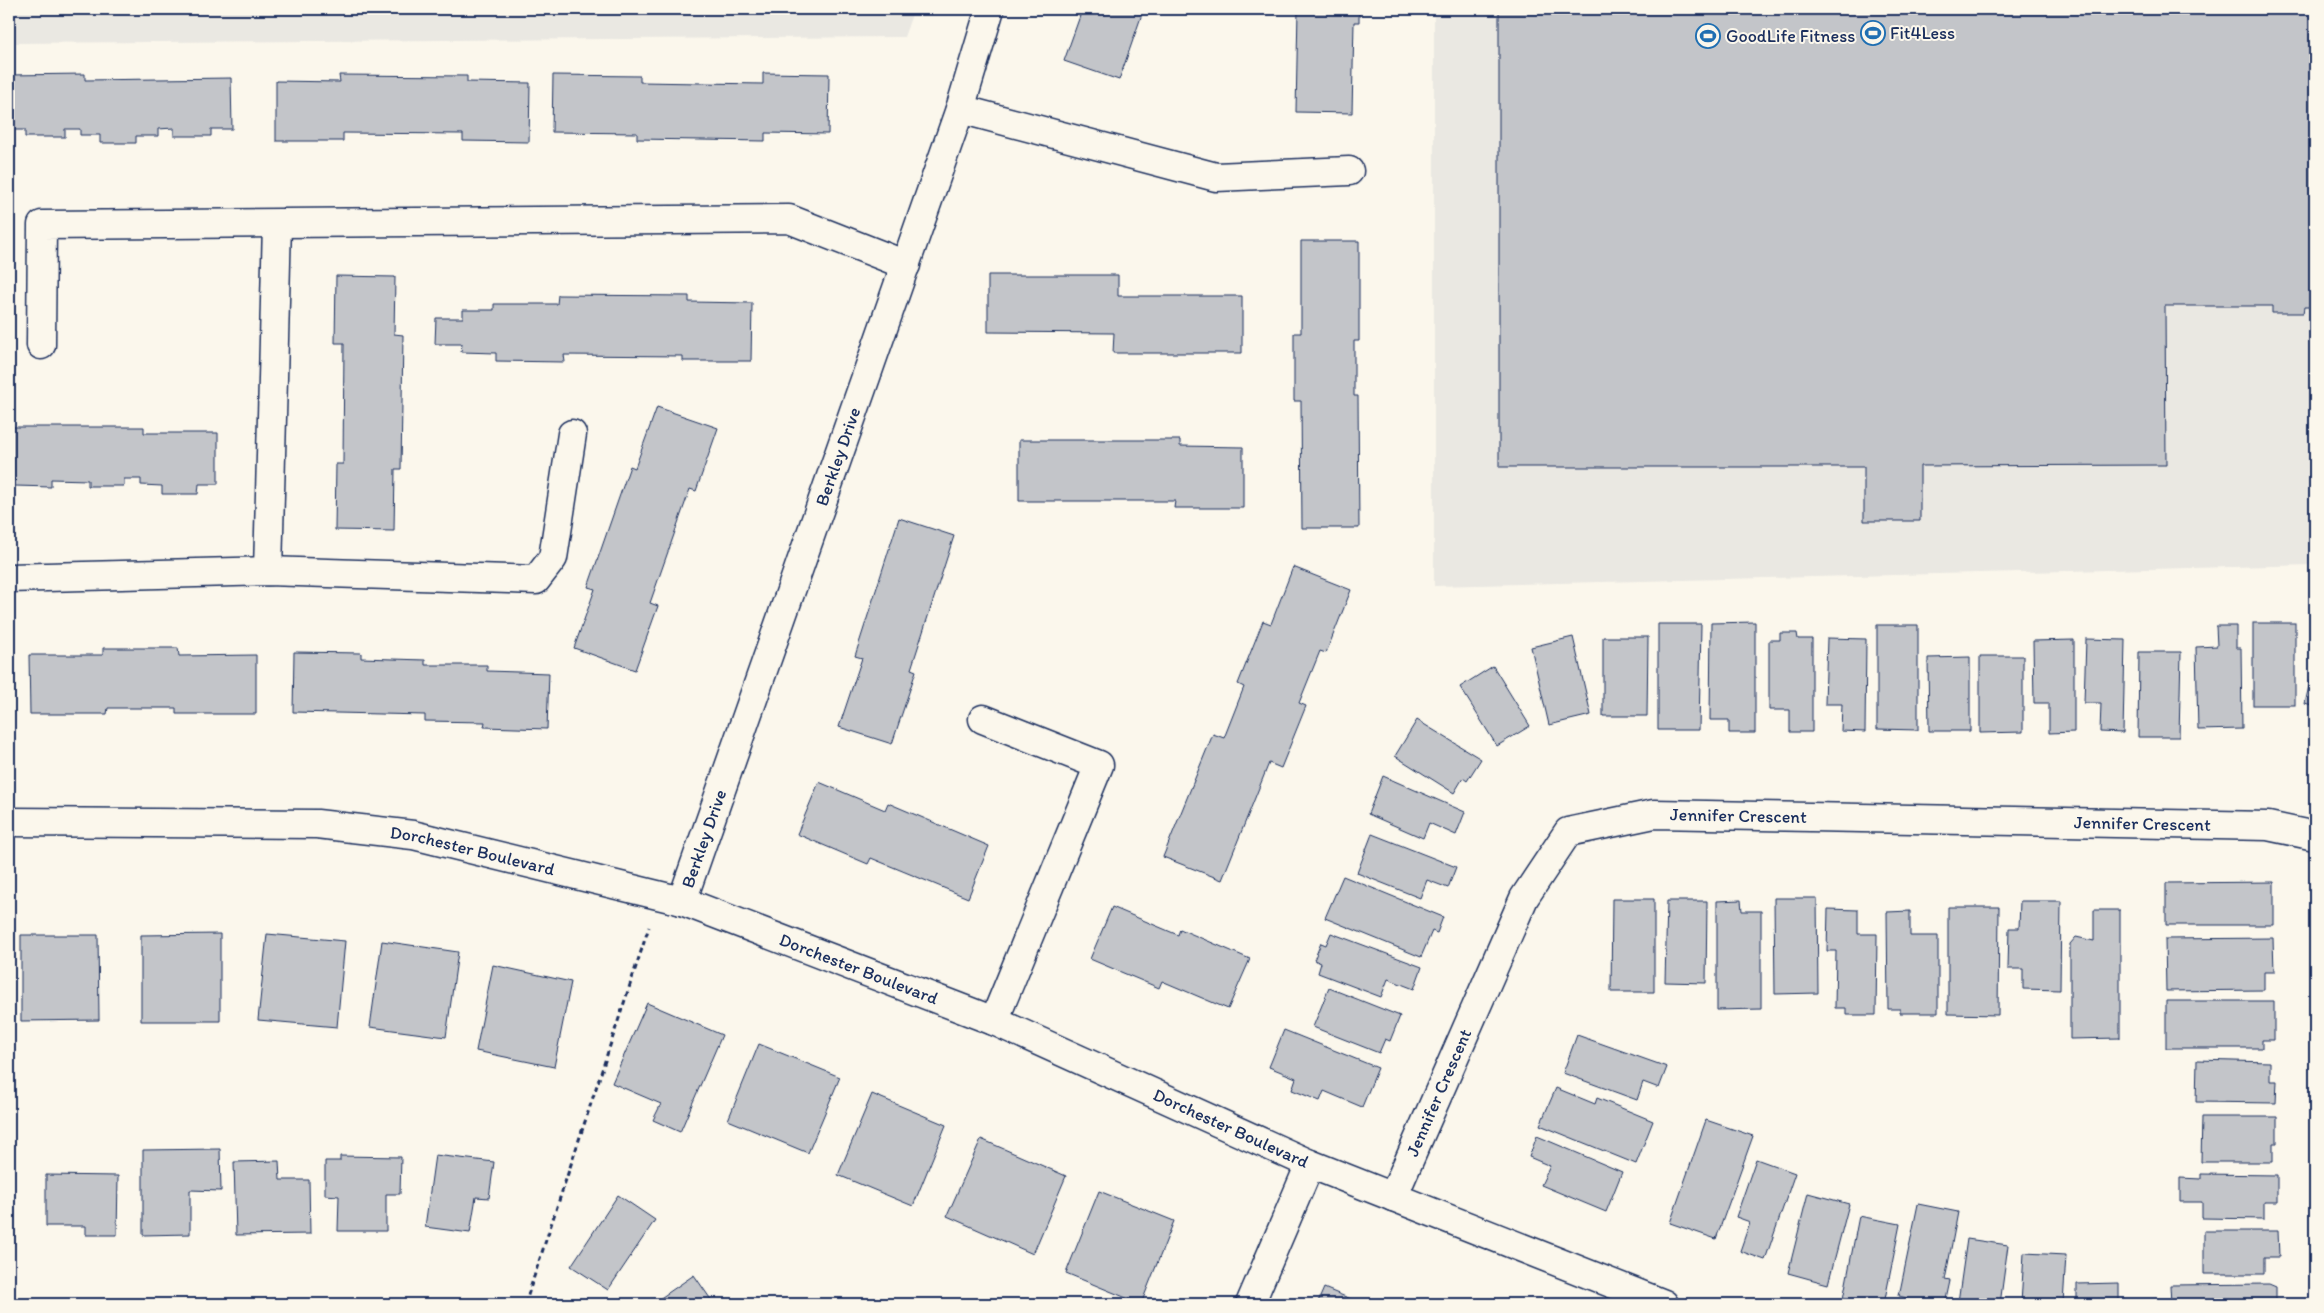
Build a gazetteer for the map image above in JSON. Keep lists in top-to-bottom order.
{
  "streets": {
    "street": ["Berkley Drive", "Jennifer Crescent", "Dorchester Boulevard"]
  },
  "crossings": [
    ["Berkley Drive", "Dorchester Boulevard"],
    ["Jennifer Crescent", "Dorchester Boulevard"]
  ],
  "places": {
    "sports": ["Fit4Less", "GoodLife Fitness"]
  }
}
